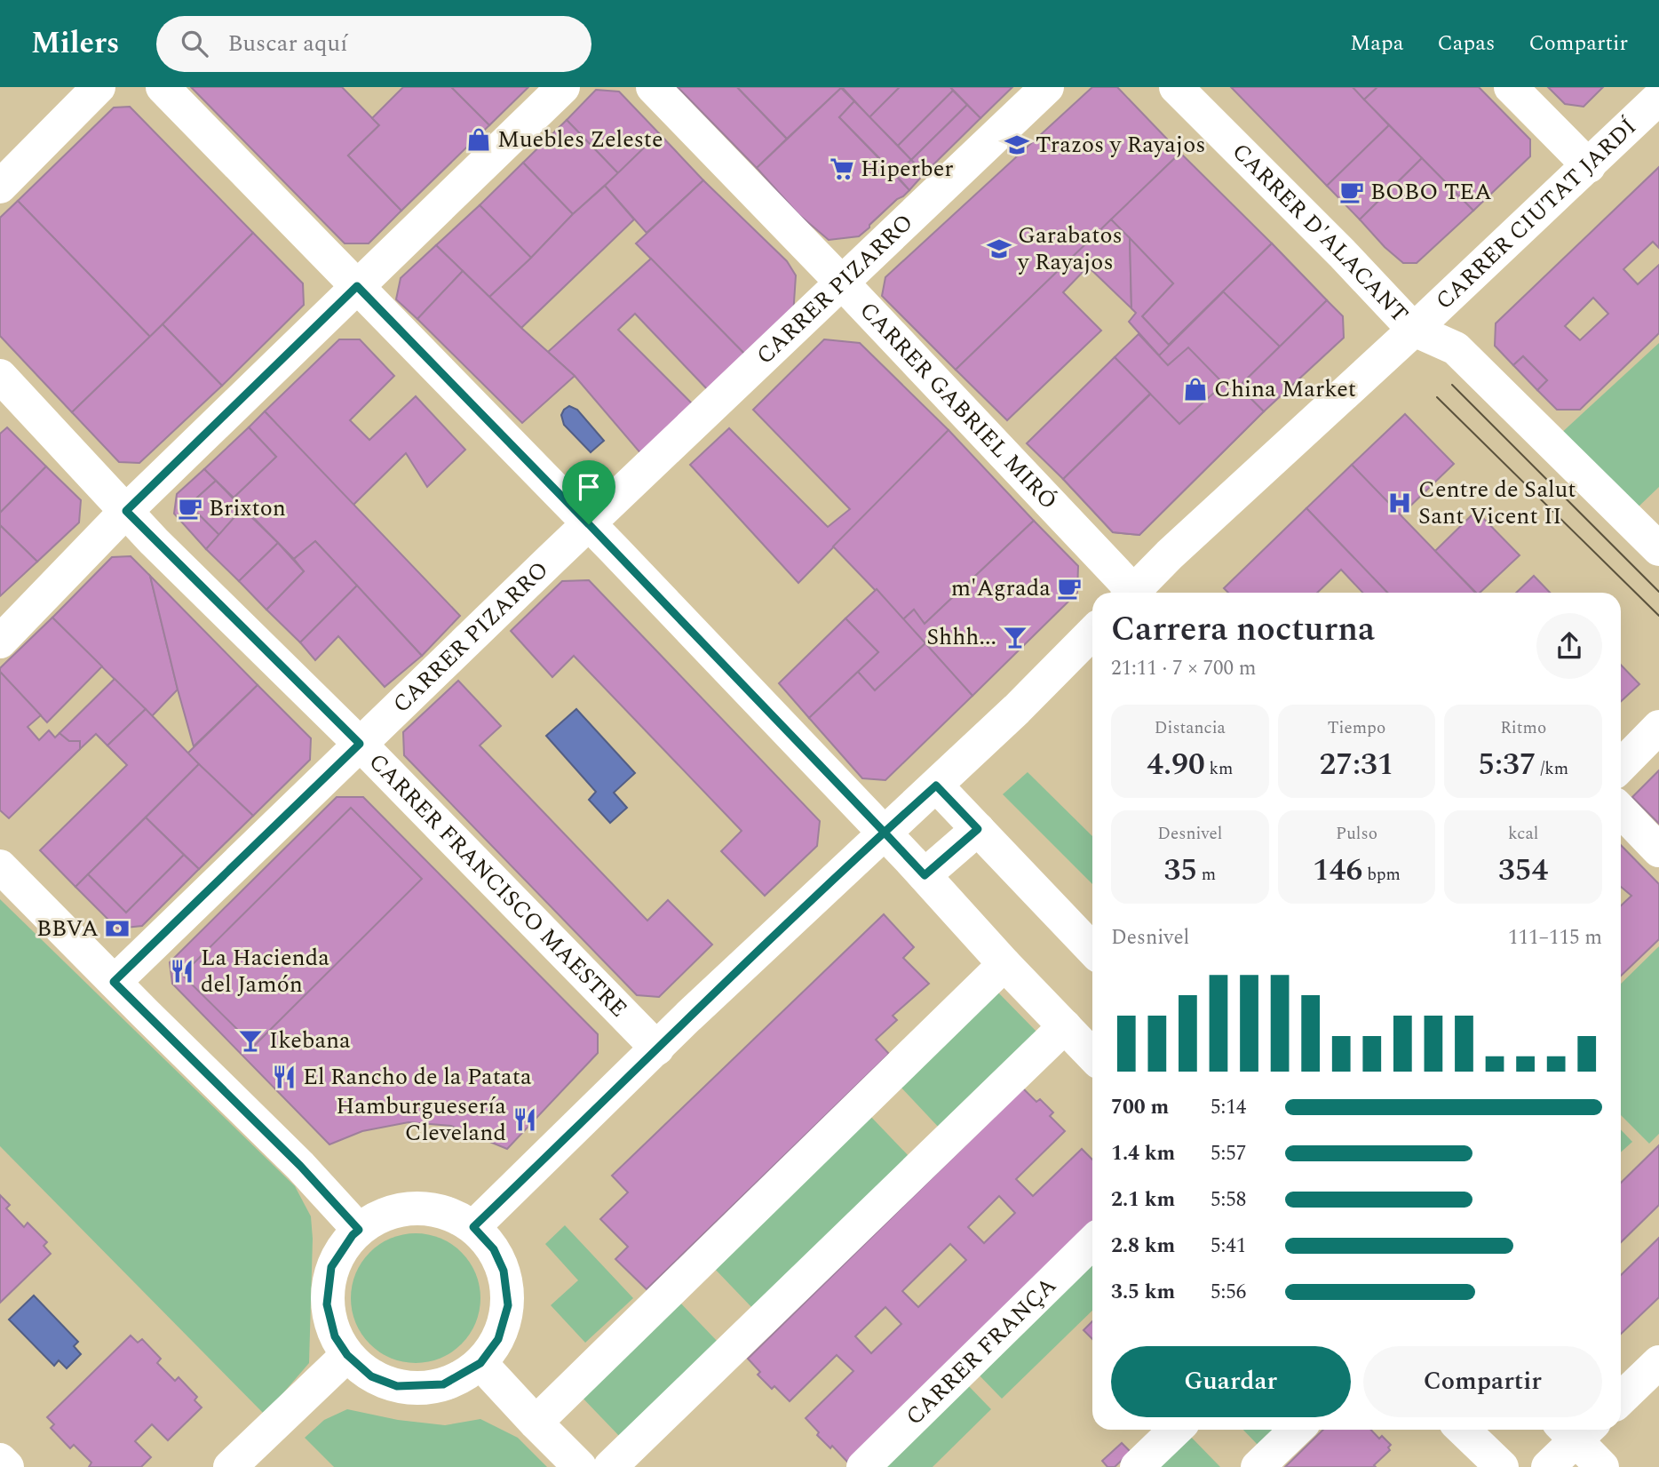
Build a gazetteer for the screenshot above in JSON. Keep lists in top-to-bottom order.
{
  "streets": {
    "street": [
      "CARRER CIUTAT JARDÍ",
      "CARRER D'ALACANT",
      "CARRER PIZARRO",
      "CARRER GABRIEL MIRÓ",
      "CARRER FRANCISCO MAESTRE",
      "CARRER FRANÇA"
    ]
  },
  "crossings": [
    ["CARRER CIUTAT JARDÍ", "CARRER D'ALACANT"],
    ["CARRER PIZARRO", "CARRER GABRIEL MIRÓ"],
    ["CARRER PIZARRO", "CARRER FRANCISCO MAESTRE"]
  ],
  "places": {
    "shop": ["Muebles Zeleste", "China Market"],
    "school or university": ["Trazos y Rayajos", "Garabatos y Rayajos"],
    "supermarket": ["Hiperber"],
    "cafe": ["BOBO TEA", "Brixton", "m'Agrada"],
    "hospital": ["Centre de Salut Sant Vicent II"],
    "bar": ["Shhh...", "Ikebana"],
    "bank": ["BBVA"],
    "restaurant": ["La Hacienda del Jamón", "El Rancho de la Patata", "Hamburguesería Cleveland"]
  },
  "page": {
    "header": "Milers",
    "search": "Buscar aquí",
    "nav": ["Mapa", "Capas", "Compartir"],
    "heading": ["Carrera nocturna", "21:11 · 7 × 700 m"],
    "stats": [
      ["Distancia", "4.90 km"],
      ["Tiempo", "27:31"],
      ["Ritmo", "5:37 /km"],
      ["Desnivel", "35 m"],
      ["Pulso", "146 bpm"],
      ["kcal", "354"]
    ],
    "chart": ["Desnivel", "111–115 m"],
    "list": [
      {
        "name": "700 m",
        "note": "5:14"
      },
      {
        "name": "1.4 km",
        "note": "5:57"
      },
      {
        "name": "2.1 km",
        "note": "5:58"
      },
      {
        "name": "2.8 km",
        "note": "5:41"
      },
      {
        "name": "3.5 km",
        "note": "5:56"
      }
    ],
    "buttons": ["Guardar", "Compartir"]
  }
}
